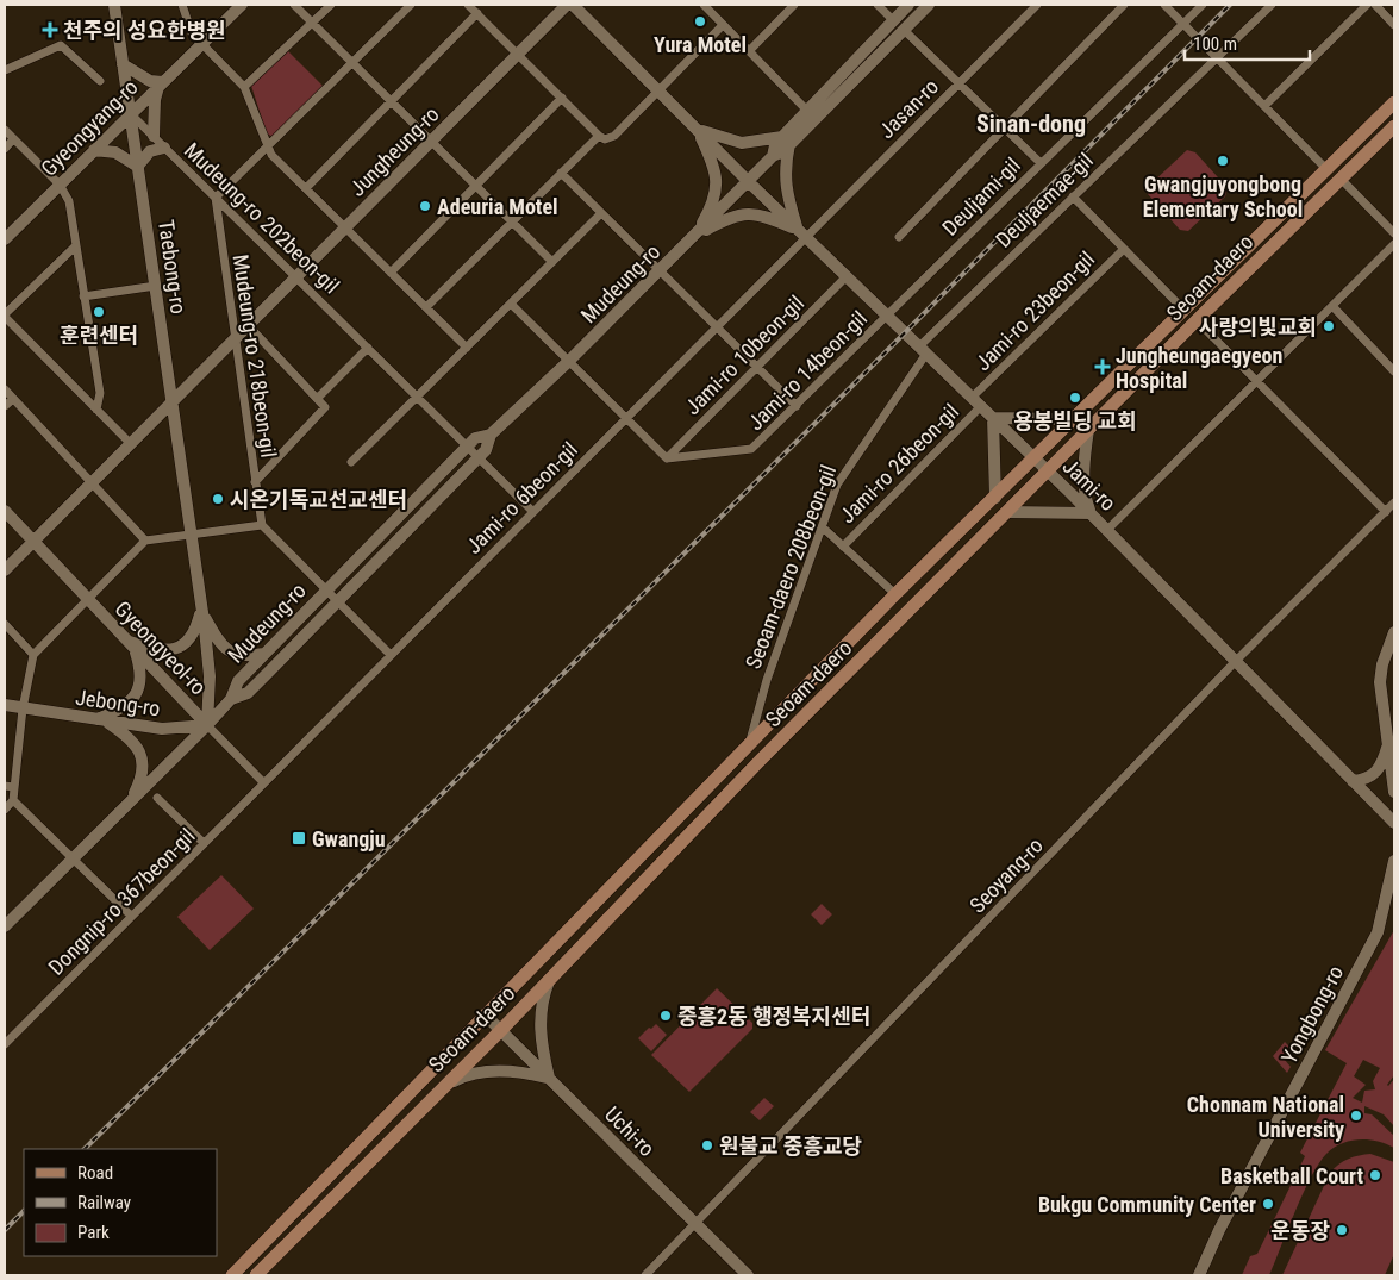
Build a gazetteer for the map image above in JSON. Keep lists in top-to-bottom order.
{
  "streets": {
    "main road": ["Seoam-daero"],
    "street": [
      "Jasan-ro",
      "Gyeongyang-ro",
      "Jungheung-ro",
      "Deuljami-gil",
      "Deuljaemae-gil",
      "Mudeung-ro 202beon-gil",
      "Taebong-ro",
      "Mudeung-ro",
      "Jami-ro 23beon-gil",
      "Jami-ro 10beon-gil",
      "Mudeung-ro 218beon-gil",
      "Jami-ro 14beon-gil",
      "Jami-ro 26beon-gil",
      "Jami-ro",
      "Jami-ro 6beon-gil",
      "Seoam-daero 208beon-gil",
      "Gyeongyeol-ro",
      "Jebong-ro",
      "Seoyang-ro",
      "Dongnip-ro 367beon-gil",
      "Yongbong-ro",
      "Uchi-ro"
    ]
  },
  "crossings": [
    ["Jasan-ro", "Jami-ro"],
    ["Jasan-ro", "Jami-ro 6beon-gil"],
    ["Gyeongyang-ro", "Mudeung-ro 202beon-gil"],
    ["Gyeongyang-ro", "Taebong-ro"],
    ["Jungheung-ro", "Mudeung-ro 202beon-gil"],
    ["Jungheung-ro", "Taebong-ro"],
    ["Jungheung-ro", "Mudeung-ro 218beon-gil"],
    ["Jungheung-ro", "Gyeongyeol-ro"],
    ["Deuljami-gil", "Jami-ro 14beon-gil"],
    ["Deuljami-gil", "Jami-ro"],
    ["Deuljaemae-gil", "Jami-ro"],
    ["Deuljaemae-gil", "Seoam-daero 208beon-gil"],
    ["Mudeung-ro 202beon-gil", "Taebong-ro"],
    ["Mudeung-ro 202beon-gil", "Mudeung-ro"],
    ["Mudeung-ro 202beon-gil", "Mudeung-ro 218beon-gil"],
    ["Mudeung-ro 202beon-gil", "Jami-ro 6beon-gil"],
    ["Taebong-ro", "Mudeung-ro"],
    ["Taebong-ro", "Gyeongyeol-ro"],
    ["Taebong-ro", "Jebong-ro"],
    ["Seoam-daero", "Jami-ro"],
    ["Seoam-daero", "Seoam-daero 208beon-gil"],
    ["Seoam-daero", "Uchi-ro"],
    ["Mudeung-ro", "Jami-ro"],
    ["Mudeung-ro", "Gyeongyeol-ro"],
    ["Mudeung-ro", "Jebong-ro"],
    ["Jami-ro 23beon-gil", "Jami-ro 26beon-gil"],
    ["Jami-ro 23beon-gil", "Jami-ro"],
    ["Jami-ro 10beon-gil", "Jami-ro 14beon-gil"],
    ["Jami-ro 10beon-gil", "Jami-ro"],
    ["Jami-ro 14beon-gil", "Jami-ro"],
    ["Jami-ro 26beon-gil", "Jami-ro"],
    ["Jami-ro", "Jami-ro 6beon-gil"],
    ["Jami-ro", "Seoam-daero 208beon-gil"],
    ["Jami-ro", "Seoyang-ro"],
    ["Jami-ro 6beon-gil", "Dongnip-ro 367beon-gil"],
    ["Gyeongyeol-ro", "Jebong-ro"],
    ["Seoyang-ro", "Uchi-ro"]
  ],
  "districts": ["Sinan-dong"],
  "places": {
    "other": [
      "Yura Motel",
      "Gwangjuyongbong Elementary School",
      "Adeuria Motel",
      "훈련센터",
      "사랑의빛교회",
      "용봉빌딩 교회",
      "시온기독교선교센터",
      "중흥2동 행정복지센터",
      "Chonnam National University",
      "원불교 중흥교당",
      "Basketball Court",
      "Bukgu Community Center",
      "운동장"
    ],
    "health": ["천주의 성요한병원", "Jungheungaegyeon Hospital"],
    "transit": ["Gwangju"]
  },
  "legend": ["Road", "Railway", "Park"],
  "scale_bar": "100 m"
}
